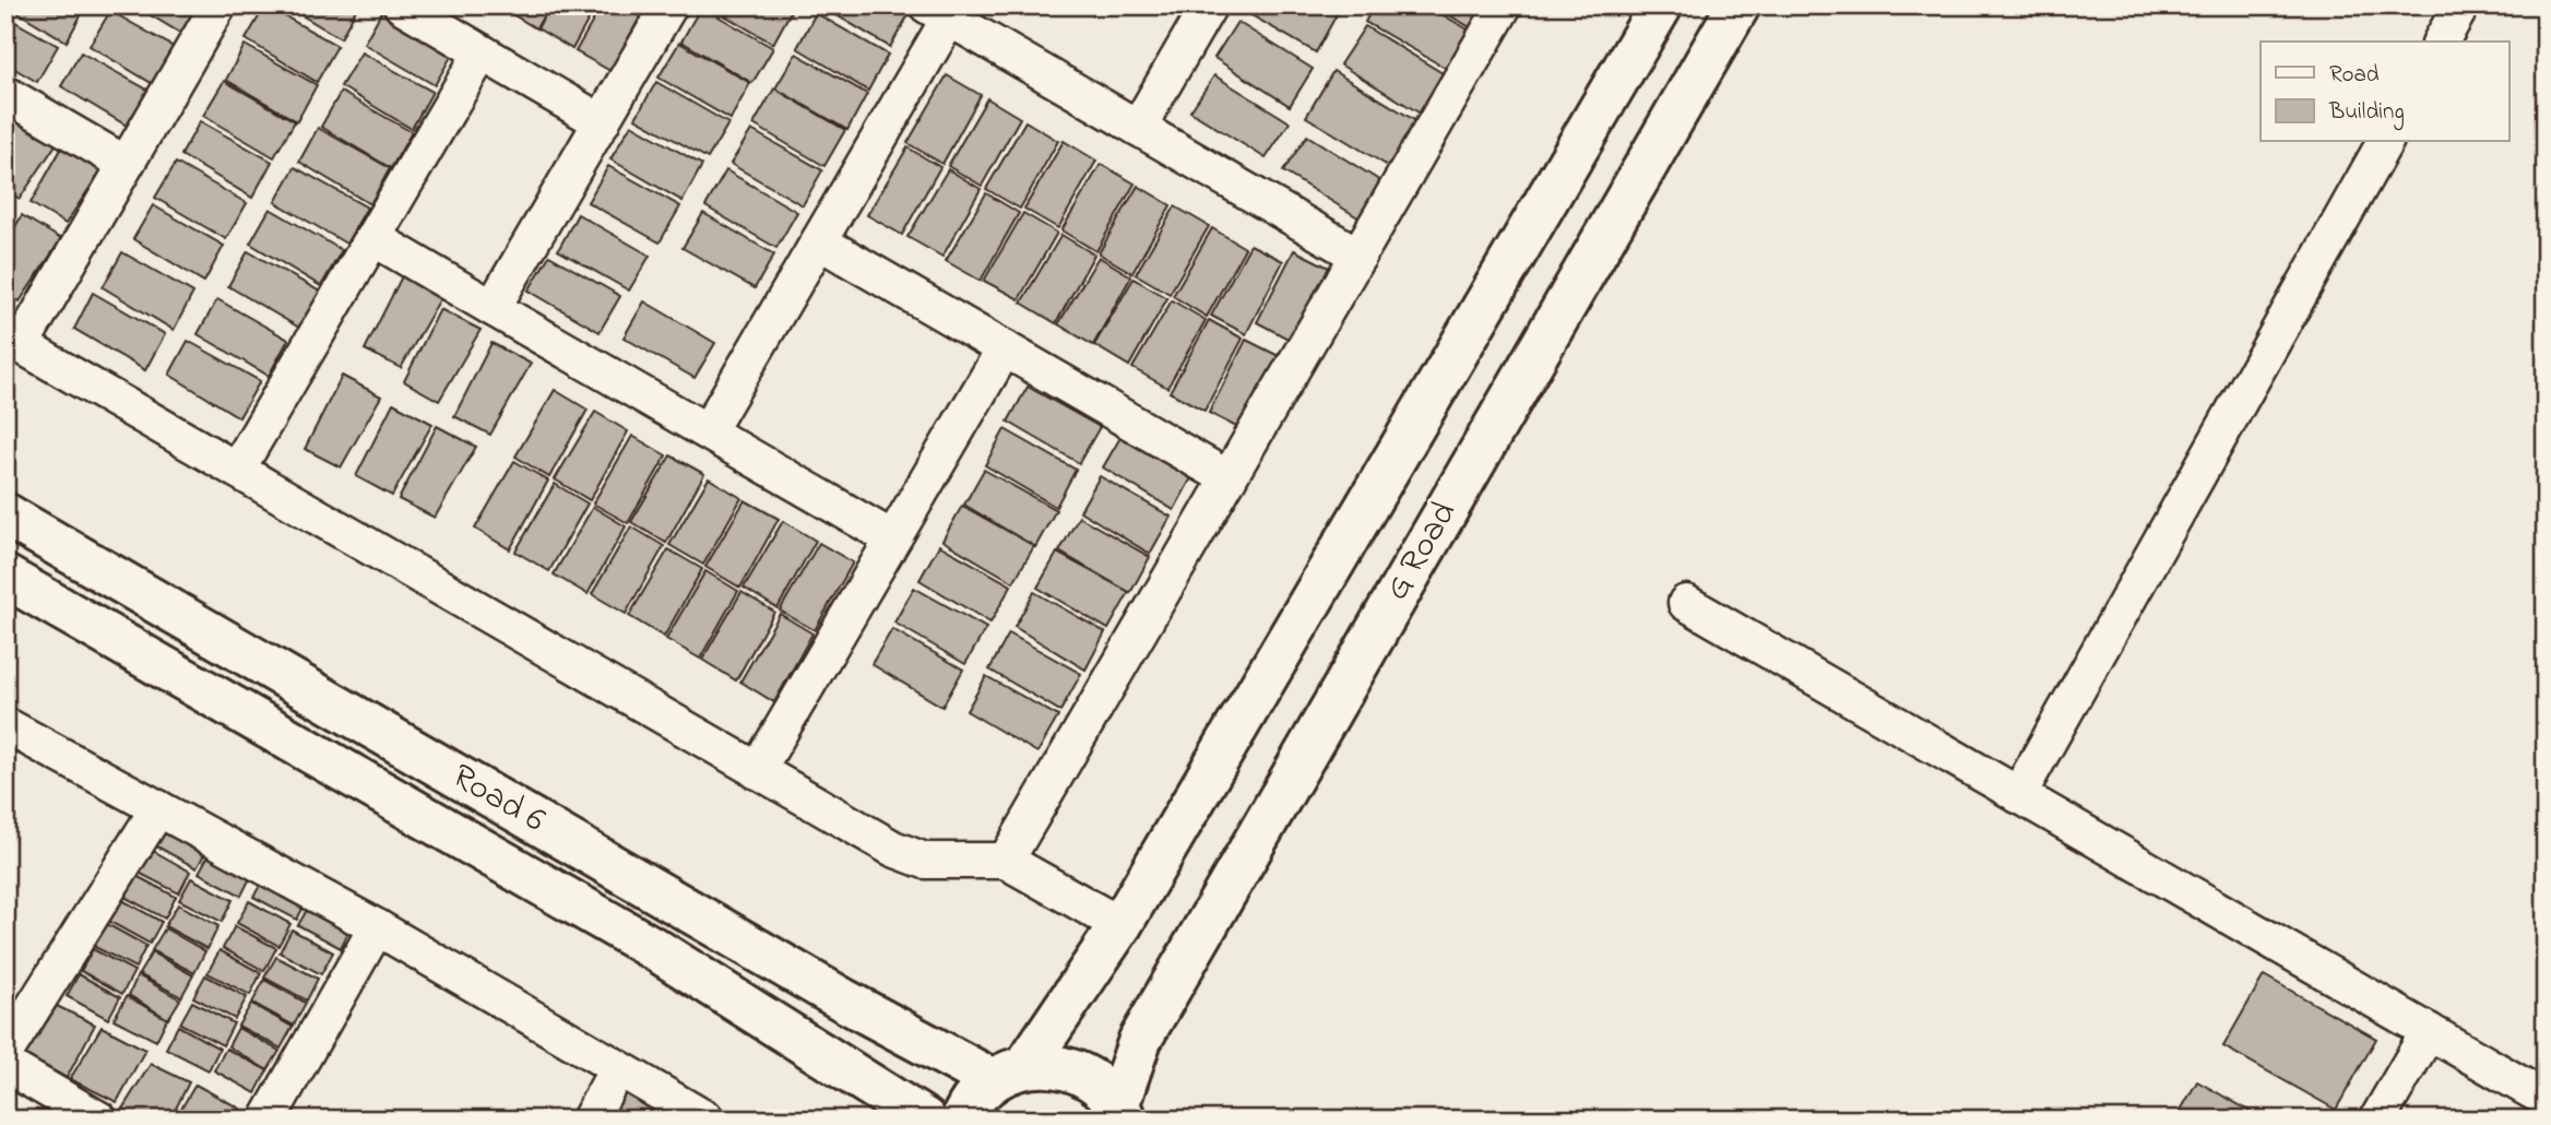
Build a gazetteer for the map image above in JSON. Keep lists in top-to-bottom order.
{
  "streets": {
    "street": ["G Road", "Road 6"]
  },
  "crossings": [
    ["G Road", "Road 6"]
  ],
  "legend": ["Road", "Building"]
}
